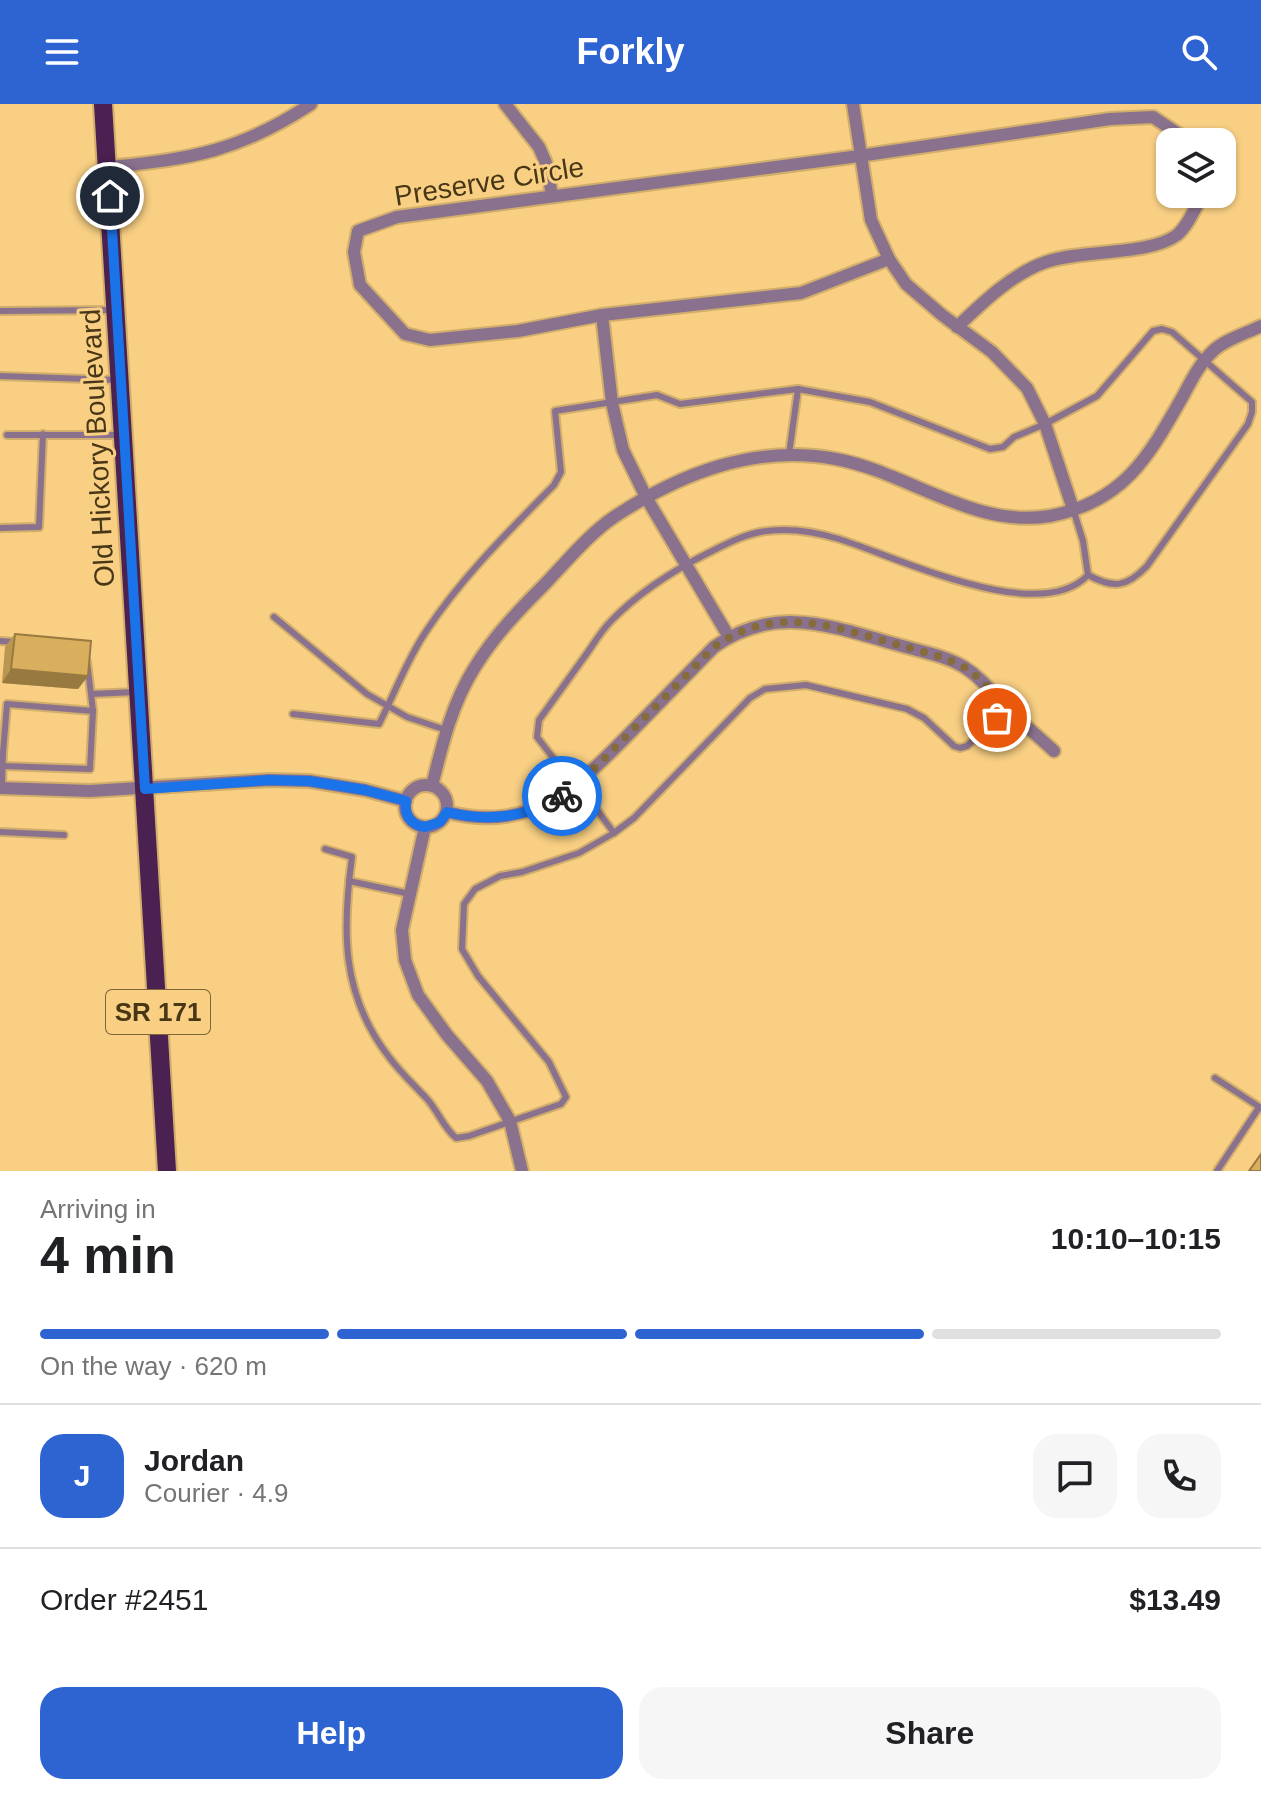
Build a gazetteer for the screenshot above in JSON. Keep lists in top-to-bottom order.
{
  "streets": {
    "main road": ["Old Hickory Boulevard", "SR 171"],
    "street": ["Preserve Circle"]
  },
  "page": {
    "header": "Forkly",
    "heading": ["4 min", "Arriving in", "10:10–10:15"],
    "panel": [
      "Jordan",
      "Courier · 4.9",
      "Order #2451",
      "$13.49"
    ],
    "bar": "On the way · 620 m",
    "round": "J",
    "buttons": ["Help", "Share"]
  }
}
